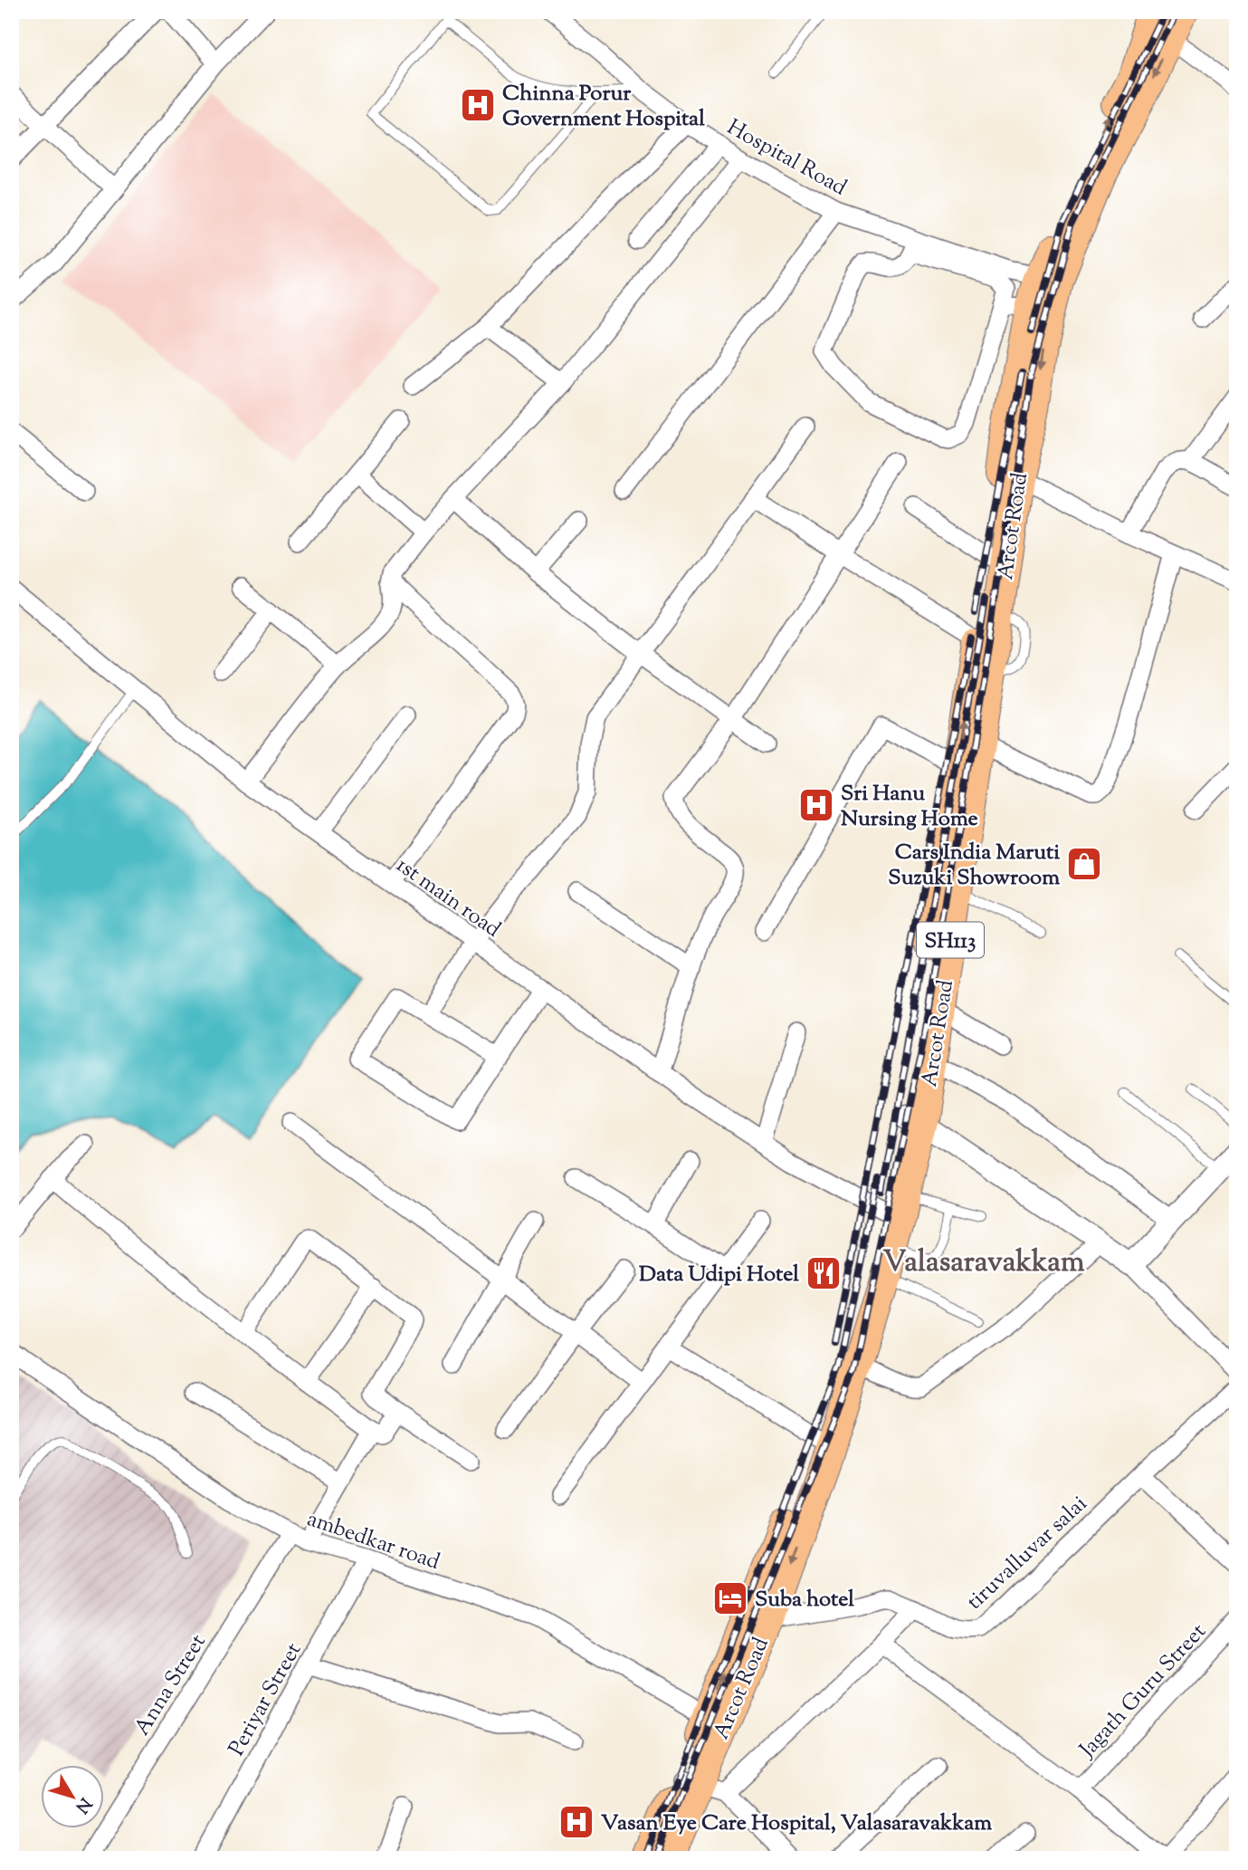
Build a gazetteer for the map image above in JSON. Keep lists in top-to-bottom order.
{
  "streets": {
    "main road": ["Arcot Road", "SH113"],
    "street": [
      "Hospital Road",
      "1st main road",
      "ambedkar road",
      "tiruvalluvar salai",
      "Anna Street",
      "Jagath Guru Street",
      "Periyar Street"
    ]
  },
  "crossings": [
    ["Hospital Road", "Arcot Road"],
    ["Arcot Road", "1st main road"],
    ["Arcot Road", "ambedkar road"],
    ["Arcot Road", "tiruvalluvar salai"],
    ["ambedkar road", "Anna Street"],
    ["ambedkar road", "Periyar Street"]
  ],
  "districts": ["Valasaravakkam"],
  "places": {
    "hospital": ["Chinna Porur Government Hospital", "Sri Hanu Nursing Home", "Vasan Eye Care Hospital, Valasaravakkam"],
    "shop": ["Cars India Maruti Suzuki Showroom"],
    "restaurant": ["Data Udipi Hotel"],
    "hotel": ["Suba hotel"]
  },
  "north": "bottom right"
}
